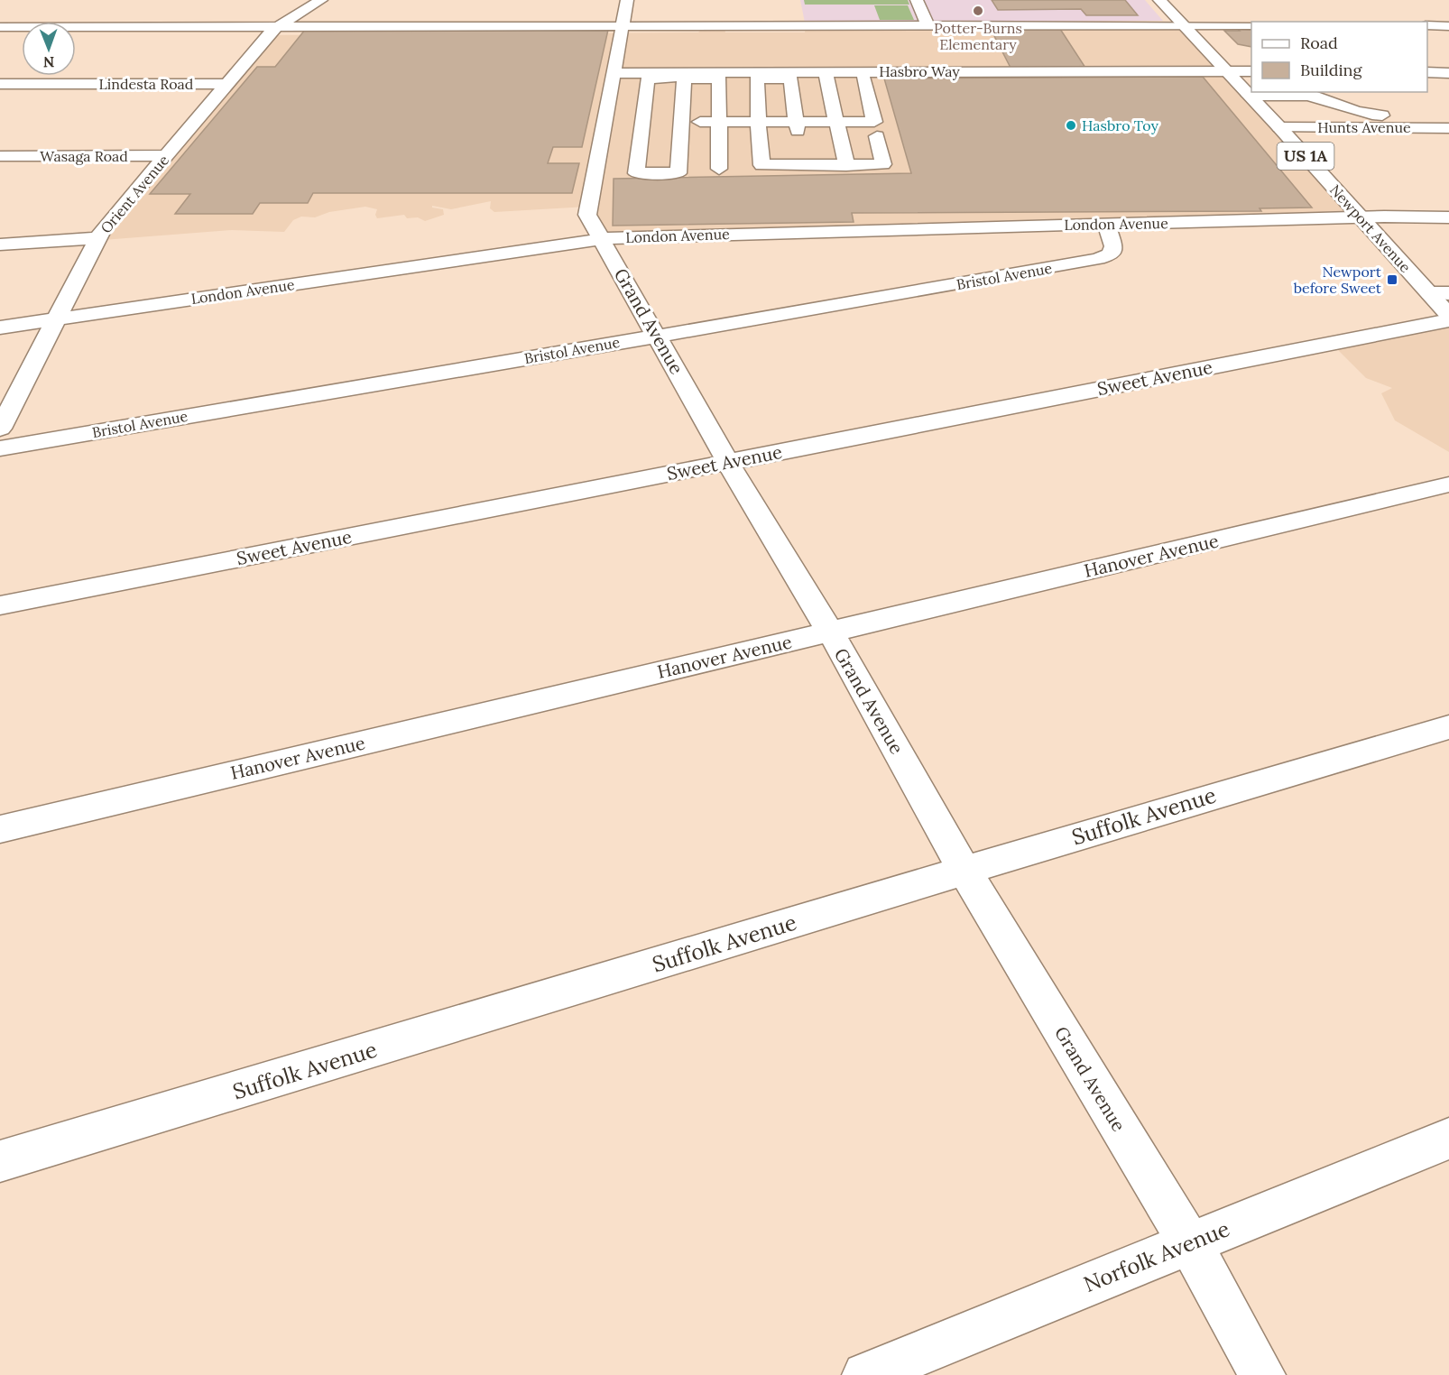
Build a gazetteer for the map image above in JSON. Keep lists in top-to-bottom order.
{
  "streets": {
    "street": [
      "Hasbro Way",
      "Lindesta Road",
      "Hunts Avenue",
      "Wasaga Road",
      "US 1A",
      "Orient Avenue",
      "London Avenue",
      "Newport Avenue",
      "Bristol Avenue",
      "Grand Avenue",
      "Sweet Avenue",
      "Hanover Avenue",
      "Suffolk Avenue",
      "Norfolk Avenue"
    ]
  },
  "crossings": [
    ["Hasbro Way", "Newport Avenue"],
    ["Hasbro Way", "Grand Avenue"],
    ["Lindesta Road", "Orient Avenue"],
    ["Hunts Avenue", "Newport Avenue"],
    ["Wasaga Road", "Orient Avenue"],
    ["Orient Avenue", "London Avenue"],
    ["London Avenue", "Newport Avenue"],
    ["London Avenue", "Bristol Avenue"],
    ["London Avenue", "Grand Avenue"],
    ["Bristol Avenue", "Grand Avenue"],
    ["Grand Avenue", "Sweet Avenue"],
    ["Grand Avenue", "Hanover Avenue"],
    ["Grand Avenue", "Suffolk Avenue"],
    ["Grand Avenue", "Norfolk Avenue"]
  ],
  "places": {
    "other": ["Potter-Burns Elementary", "Hasbro Toy"],
    "transit": ["Newport before Sweet"]
  },
  "legend": ["Road", "Building"],
  "north": "bottom"
}
